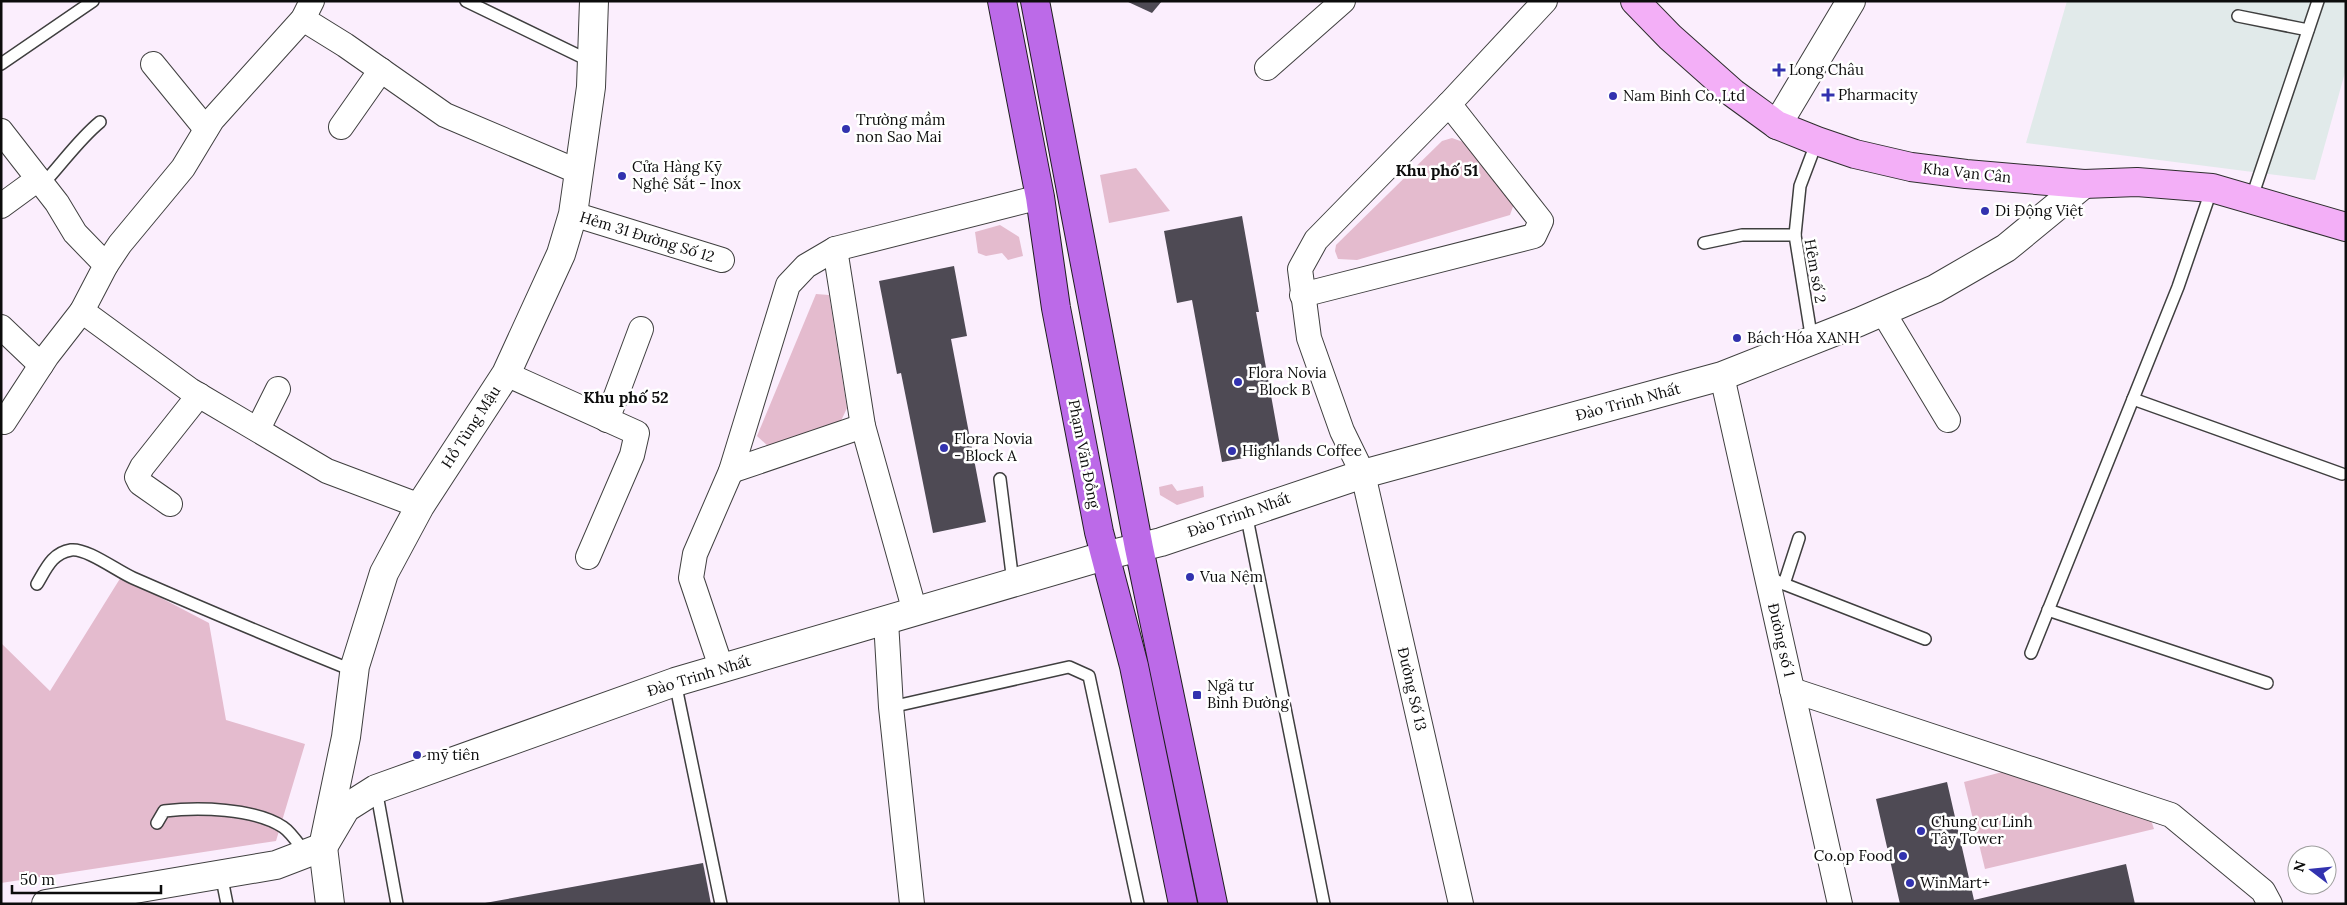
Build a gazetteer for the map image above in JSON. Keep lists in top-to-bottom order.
{
  "streets": {
    "highway": ["Phạm Văn Đồng"],
    "main road": ["Kha Vạn Cân"],
    "street": [
      "Hẻm 31 Đường Số 12",
      "Đào Trinh Nhất",
      "Hồ Tùng Mậu",
      "Đường số 1",
      "Đường Số 13"
    ],
    "lane": ["Hẻm số 2"]
  },
  "crossings": [
    ["Kha Vạn Cân", "Đào Trinh Nhất"],
    ["Hẻm 31 Đường Số 12", "Hồ Tùng Mậu"],
    ["Hẻm số 2", "Đào Trinh Nhất"],
    ["Đào Trinh Nhất", "Hồ Tùng Mậu"],
    ["Đào Trinh Nhất", "Phạm Văn Đồng"],
    ["Đào Trinh Nhất", "Đường số 1"],
    ["Đào Trinh Nhất", "Đường Số 13"]
  ],
  "districts": ["Khu phố 51", "Khu phố 52"],
  "places": {
    "health": ["Long Châu", "Pharmacity"],
    "other": [
      "Nam Binh Co.,Ltd",
      "Trường mầm non Sao Mai",
      "Cửa Hàng Kỹ Nghệ Sắt - Inox",
      "Di Động Việt",
      "Bách Hóa XANH",
      "Flora Novia - Block B",
      "Flora Novia - Block A",
      "Highlands Coffee",
      "Vua Nệm",
      "mỹ tiên",
      "Chung cư Linh Tây Tower",
      "Co.op Food",
      "WinMart+"
    ],
    "transit": ["Ngã tư Bình Đường"]
  },
  "scale_bar": "50 m",
  "north": "left"
}
